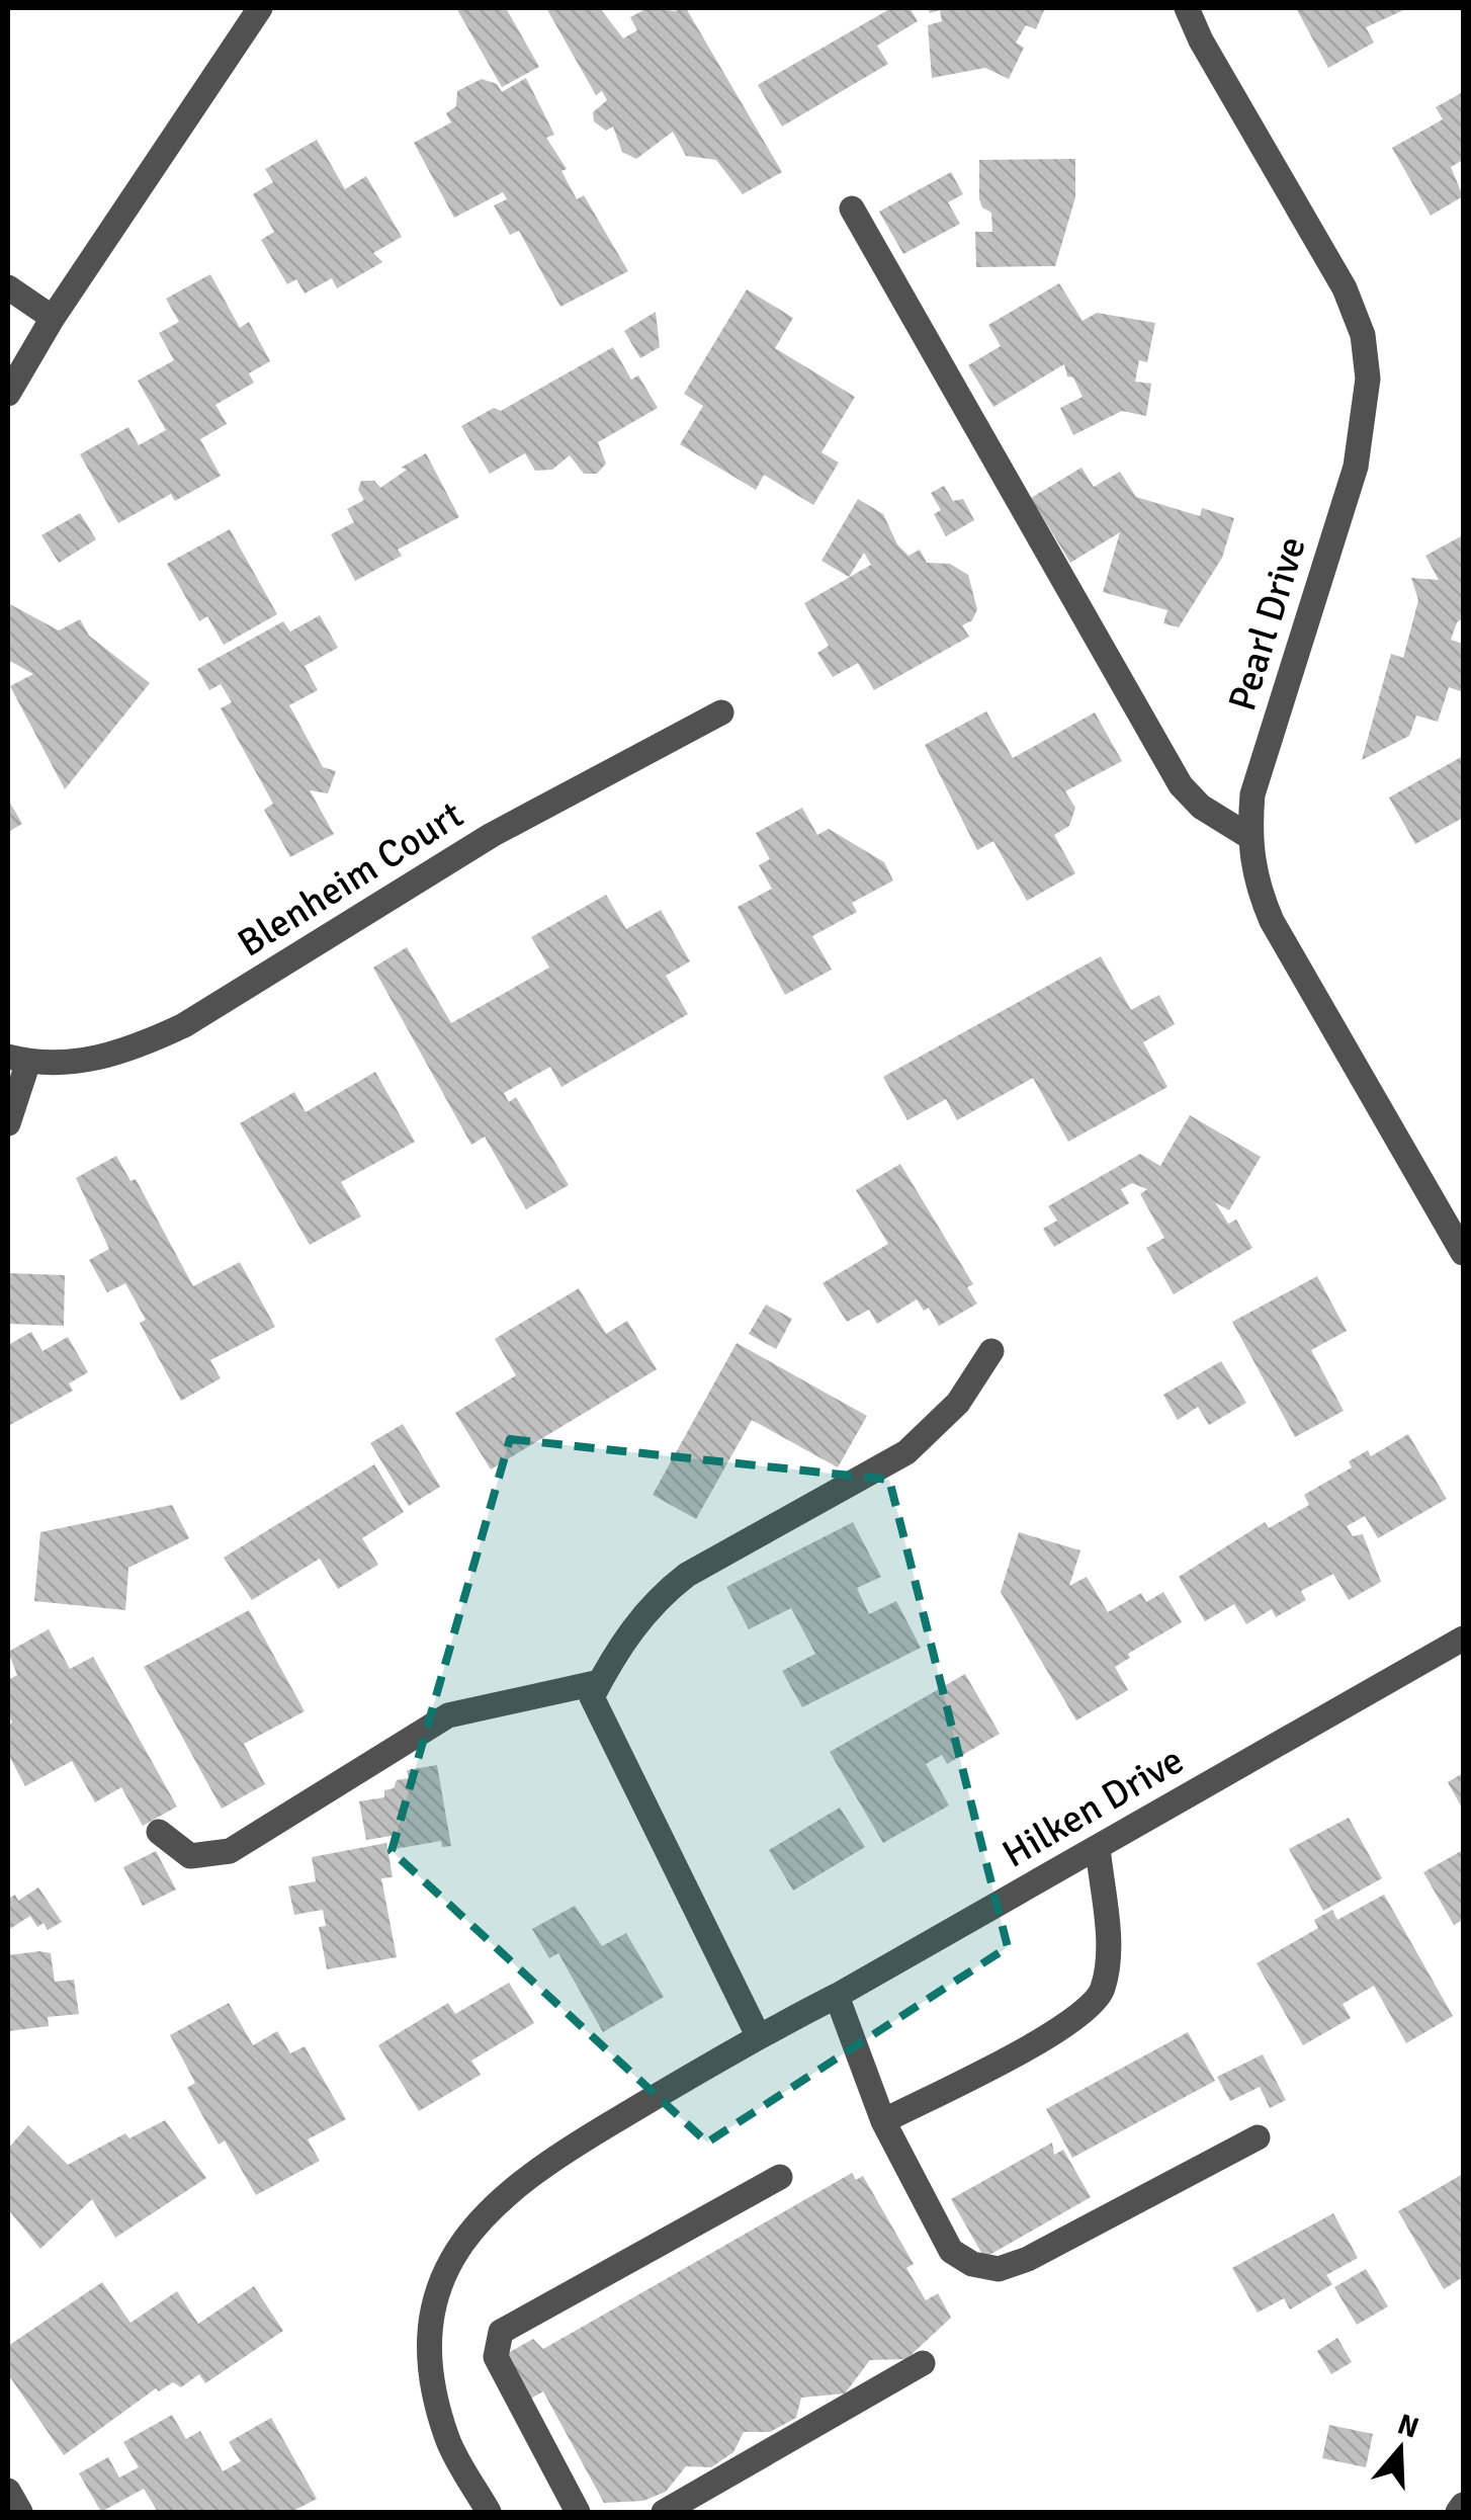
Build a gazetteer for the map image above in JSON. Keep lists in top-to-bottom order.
{
  "streets": {
    "street": ["Pearl Drive", "Blenheim Court", "Hilken Drive"]
  },
  "north": "top"
}
